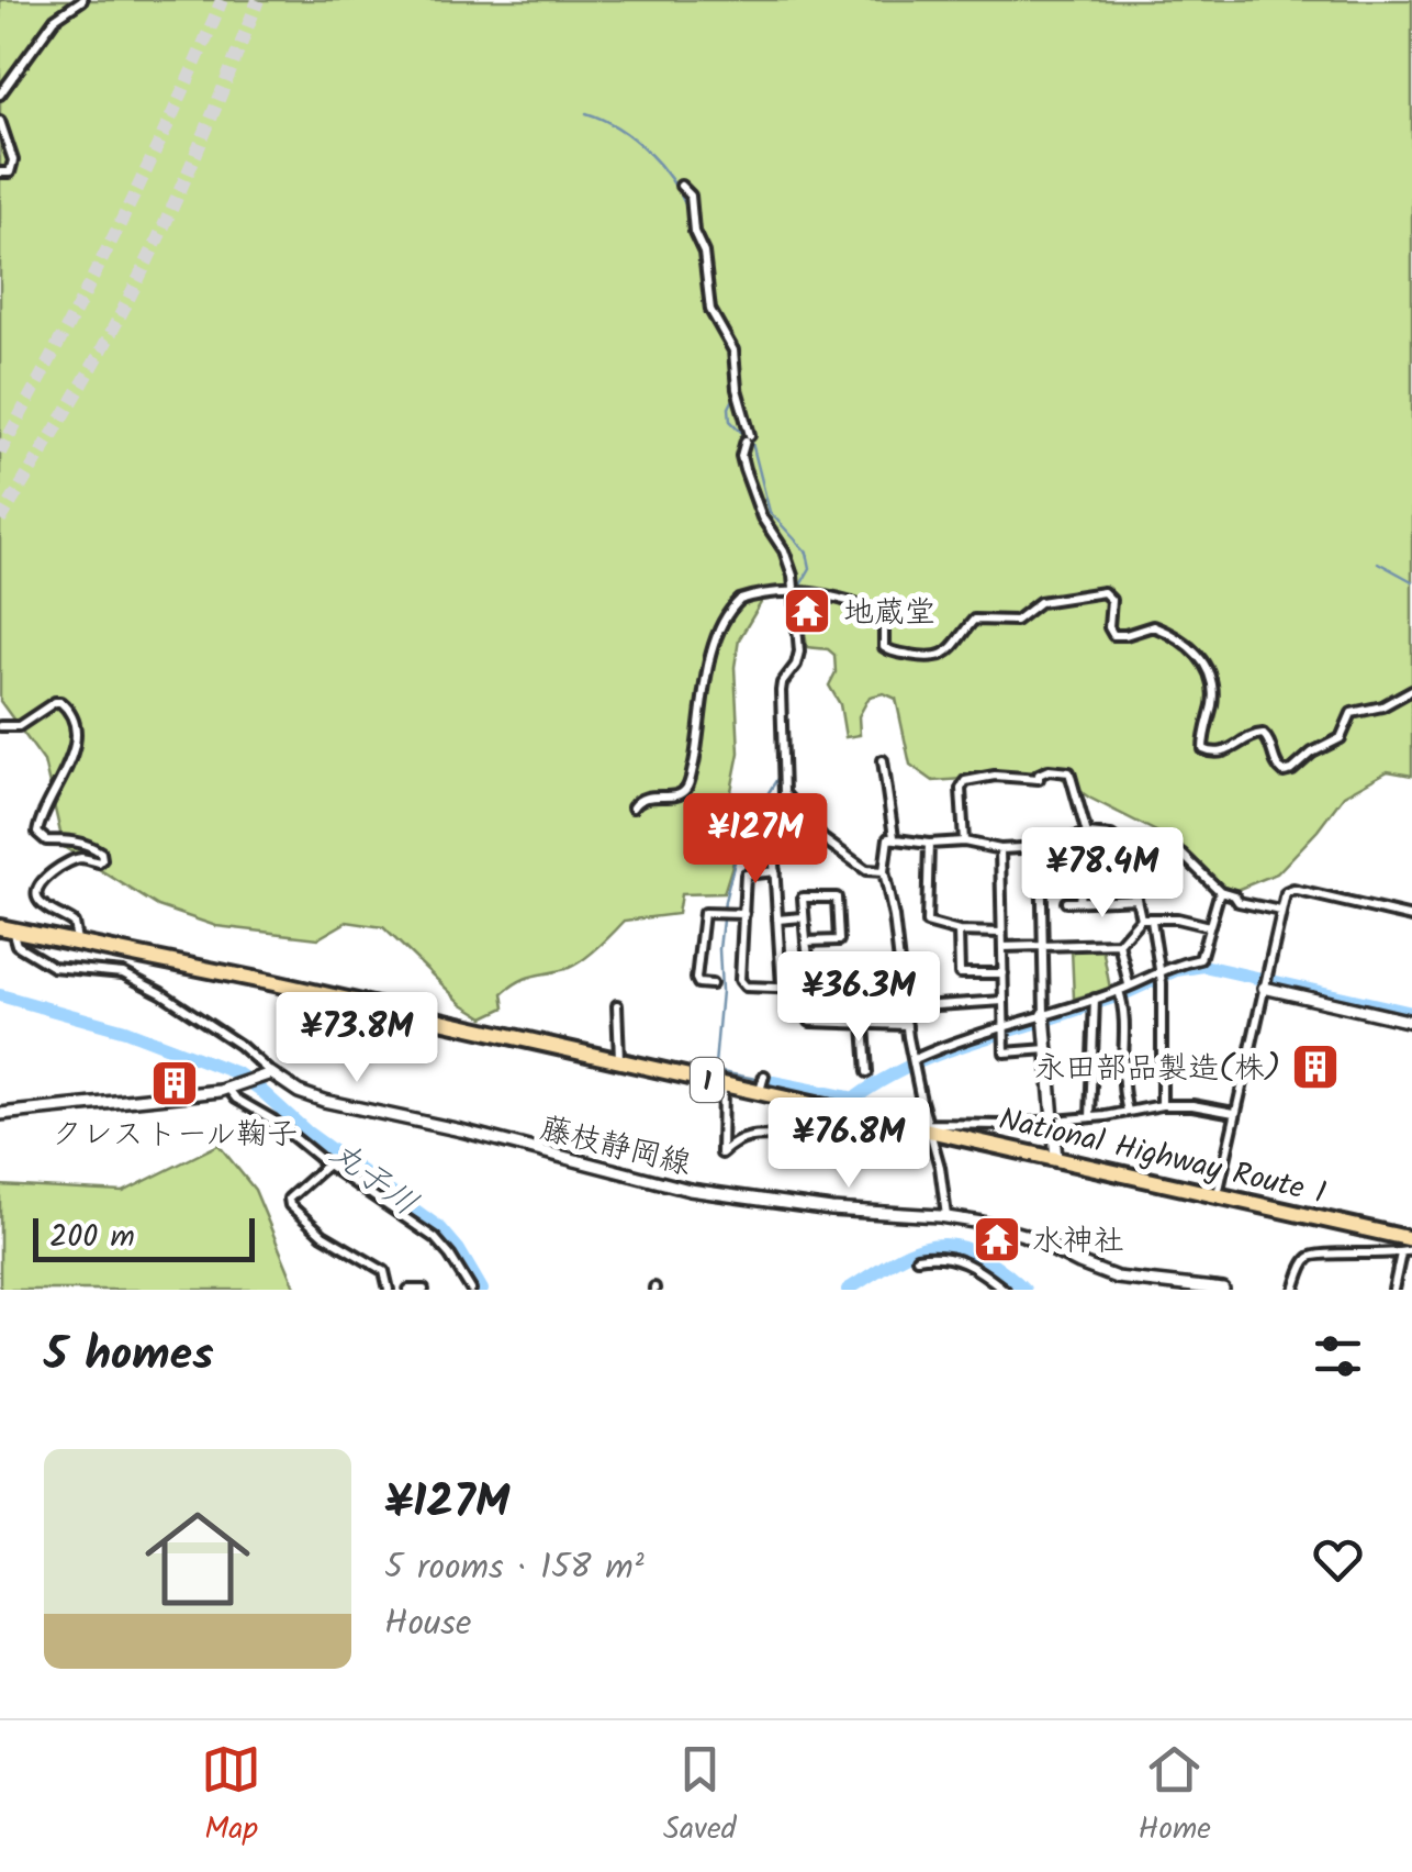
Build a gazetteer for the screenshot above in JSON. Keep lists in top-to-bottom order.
{
  "streets": {
    "highway": ["1", "National Highway Route 1"],
    "main road": ["藤枝静岡線"]
  },
  "water": ["丸子川"],
  "places": {
    "temple": ["地蔵堂", "水神社"],
    "building": ["永田部品製造(株)", "クレストール鞠子"]
  },
  "scale_bar": "200 m",
  "page": {
    "price": [
      "¥127M",
      "¥78.4M",
      "¥36.3M",
      "¥73.8M",
      "¥76.8M"
    ],
    "scale": "200 m",
    "heading": "5 homes",
    "list": [
      {
        "name": "¥127M",
        "note": "5 rooms · 158 m² · House"
      }
    ],
    "tabs": ["Map", "Saved", "Home"]
  }
}
